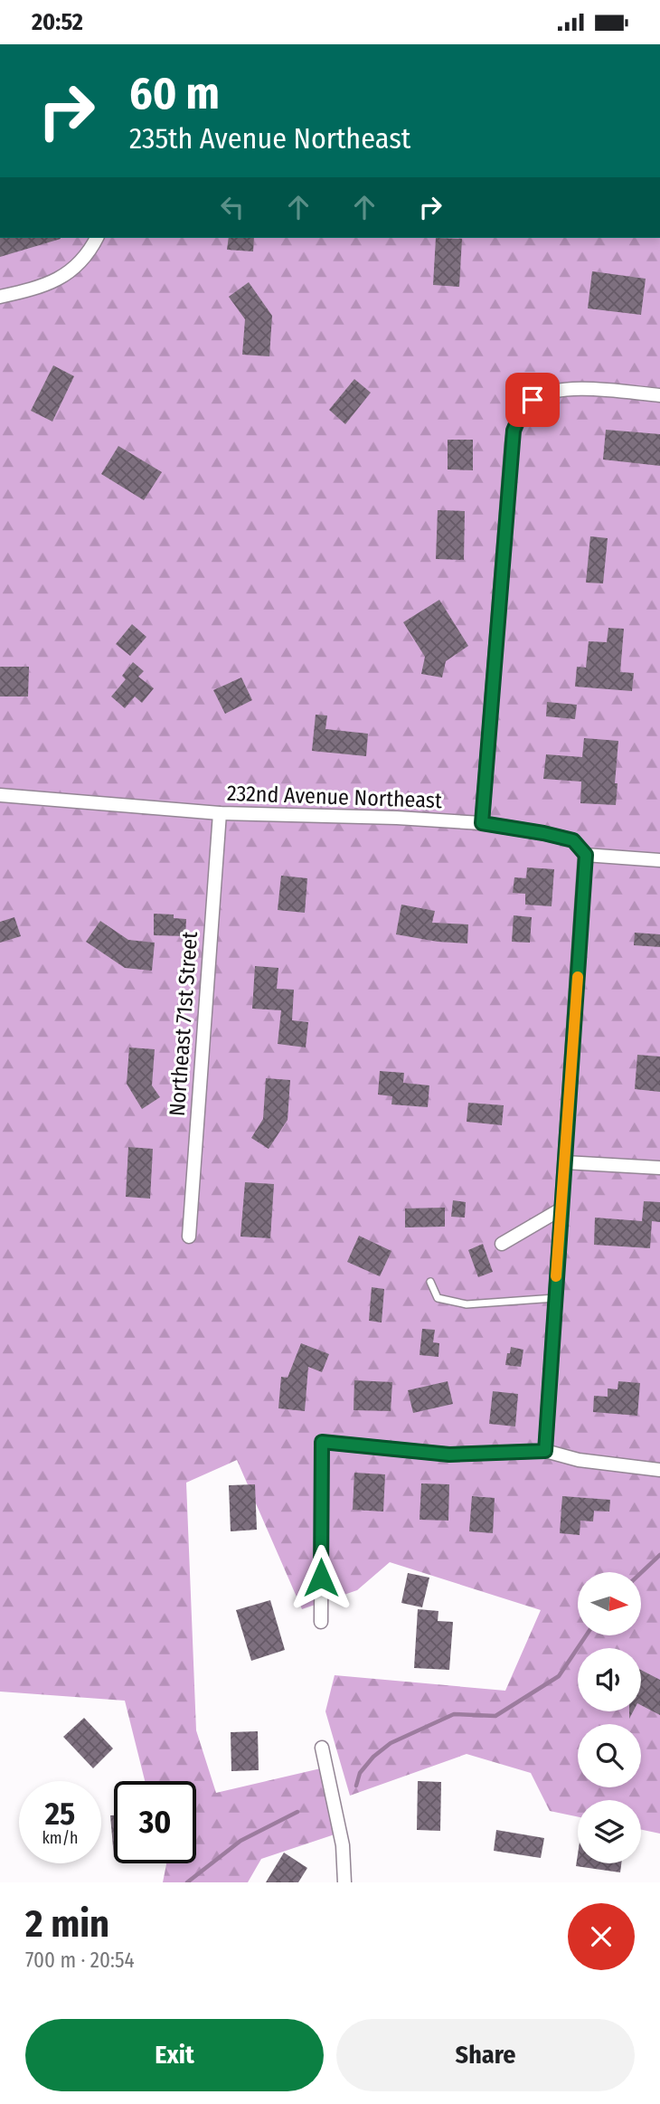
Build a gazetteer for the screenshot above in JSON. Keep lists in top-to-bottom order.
{
  "streets": {
    "street": ["232nd Avenue Northeast", "Northeast 71st Street"]
  },
  "crossings": [
    ["232nd Avenue Northeast", "Northeast 71st Street"]
  ],
  "north": "right",
  "page": {
    "status": "20:52",
    "turn": ["60 m", "235th Avenue Northeast"],
    "speed": "25 km/h",
    "limit": "30",
    "heading": ["2 min", "700 m · 20:54"],
    "buttons": ["Exit", "Share"]
  }
}
